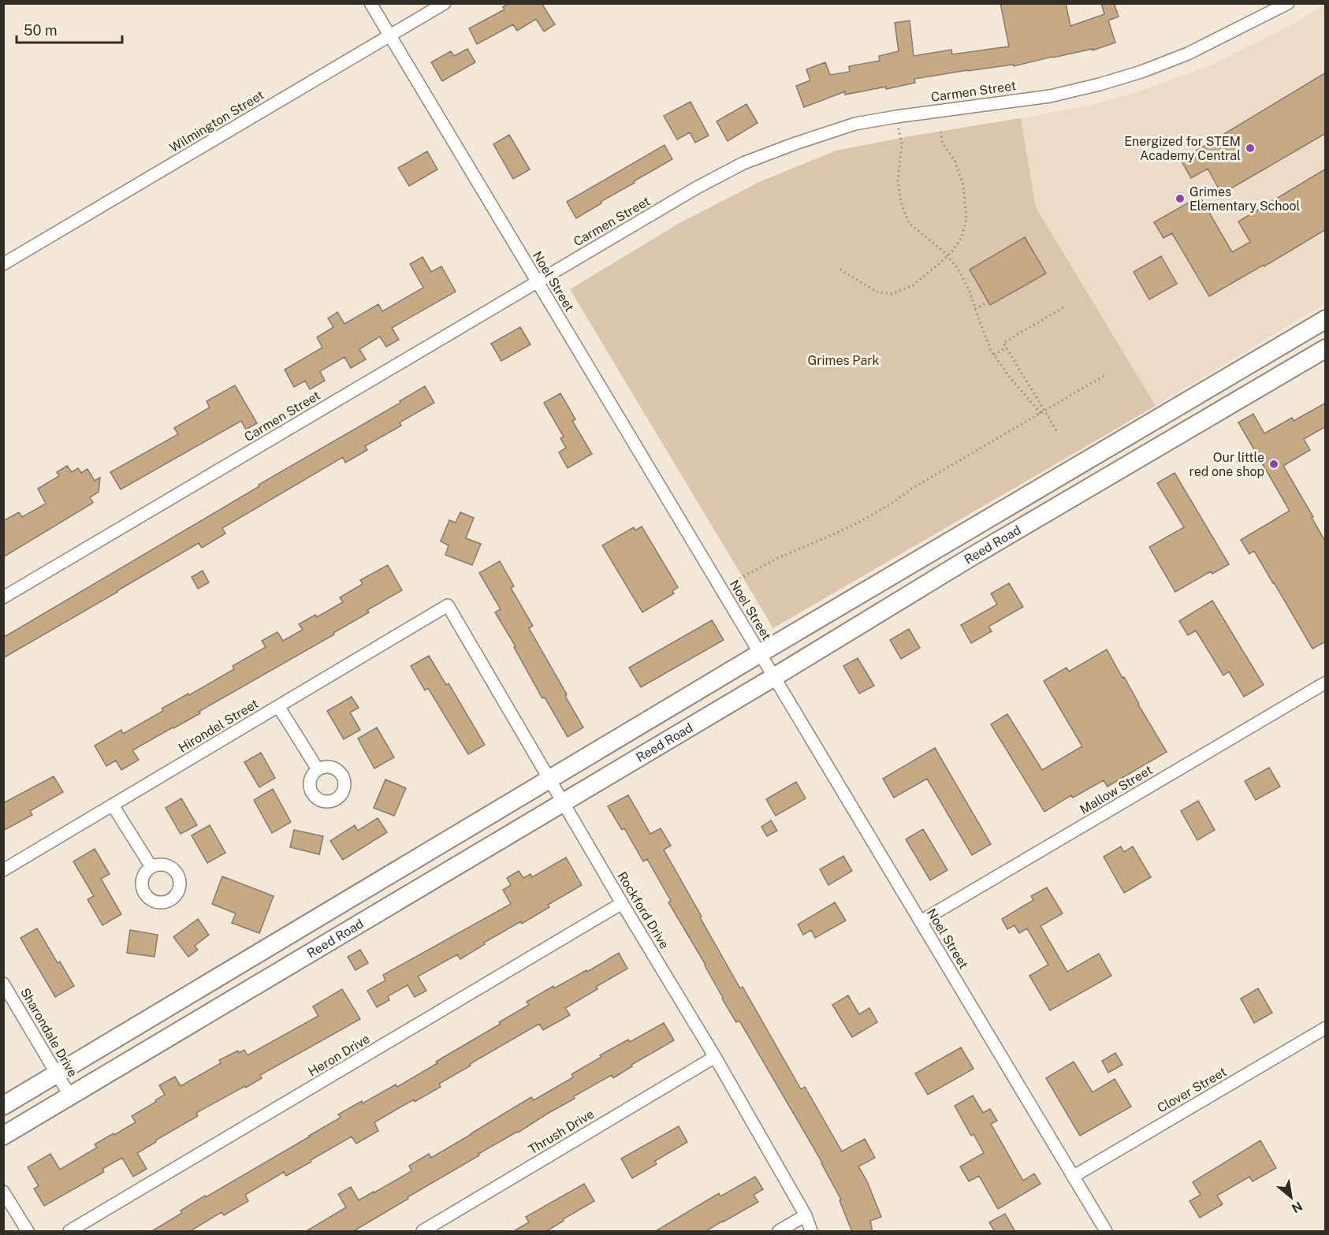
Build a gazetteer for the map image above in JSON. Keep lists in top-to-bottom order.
{
  "streets": {
    "street": [
      "Carmen Street",
      "Wilmington Street",
      "Noel Street",
      "Reed Road",
      "Hirondel Street",
      "Mallow Street",
      "Rockford Drive",
      "Sharondale Drive",
      "Heron Drive",
      "Clover Street",
      "Thrush Drive"
    ]
  },
  "crossings": [
    ["Carmen Street", "Noel Street"],
    ["Wilmington Street", "Noel Street"],
    ["Noel Street", "Reed Road"],
    ["Noel Street", "Mallow Street"],
    ["Noel Street", "Clover Street"],
    ["Reed Road", "Rockford Drive"],
    ["Reed Road", "Sharondale Drive"],
    ["Hirondel Street", "Rockford Drive"],
    ["Rockford Drive", "Heron Drive"],
    ["Rockford Drive", "Thrush Drive"]
  ],
  "parks": ["Grimes Park"],
  "places": ["Energized for STEM Academy Central", "Grimes Elementary School", "Our little red one shop"],
  "scale_bar": "50 m",
  "north": "bottom right"
}
